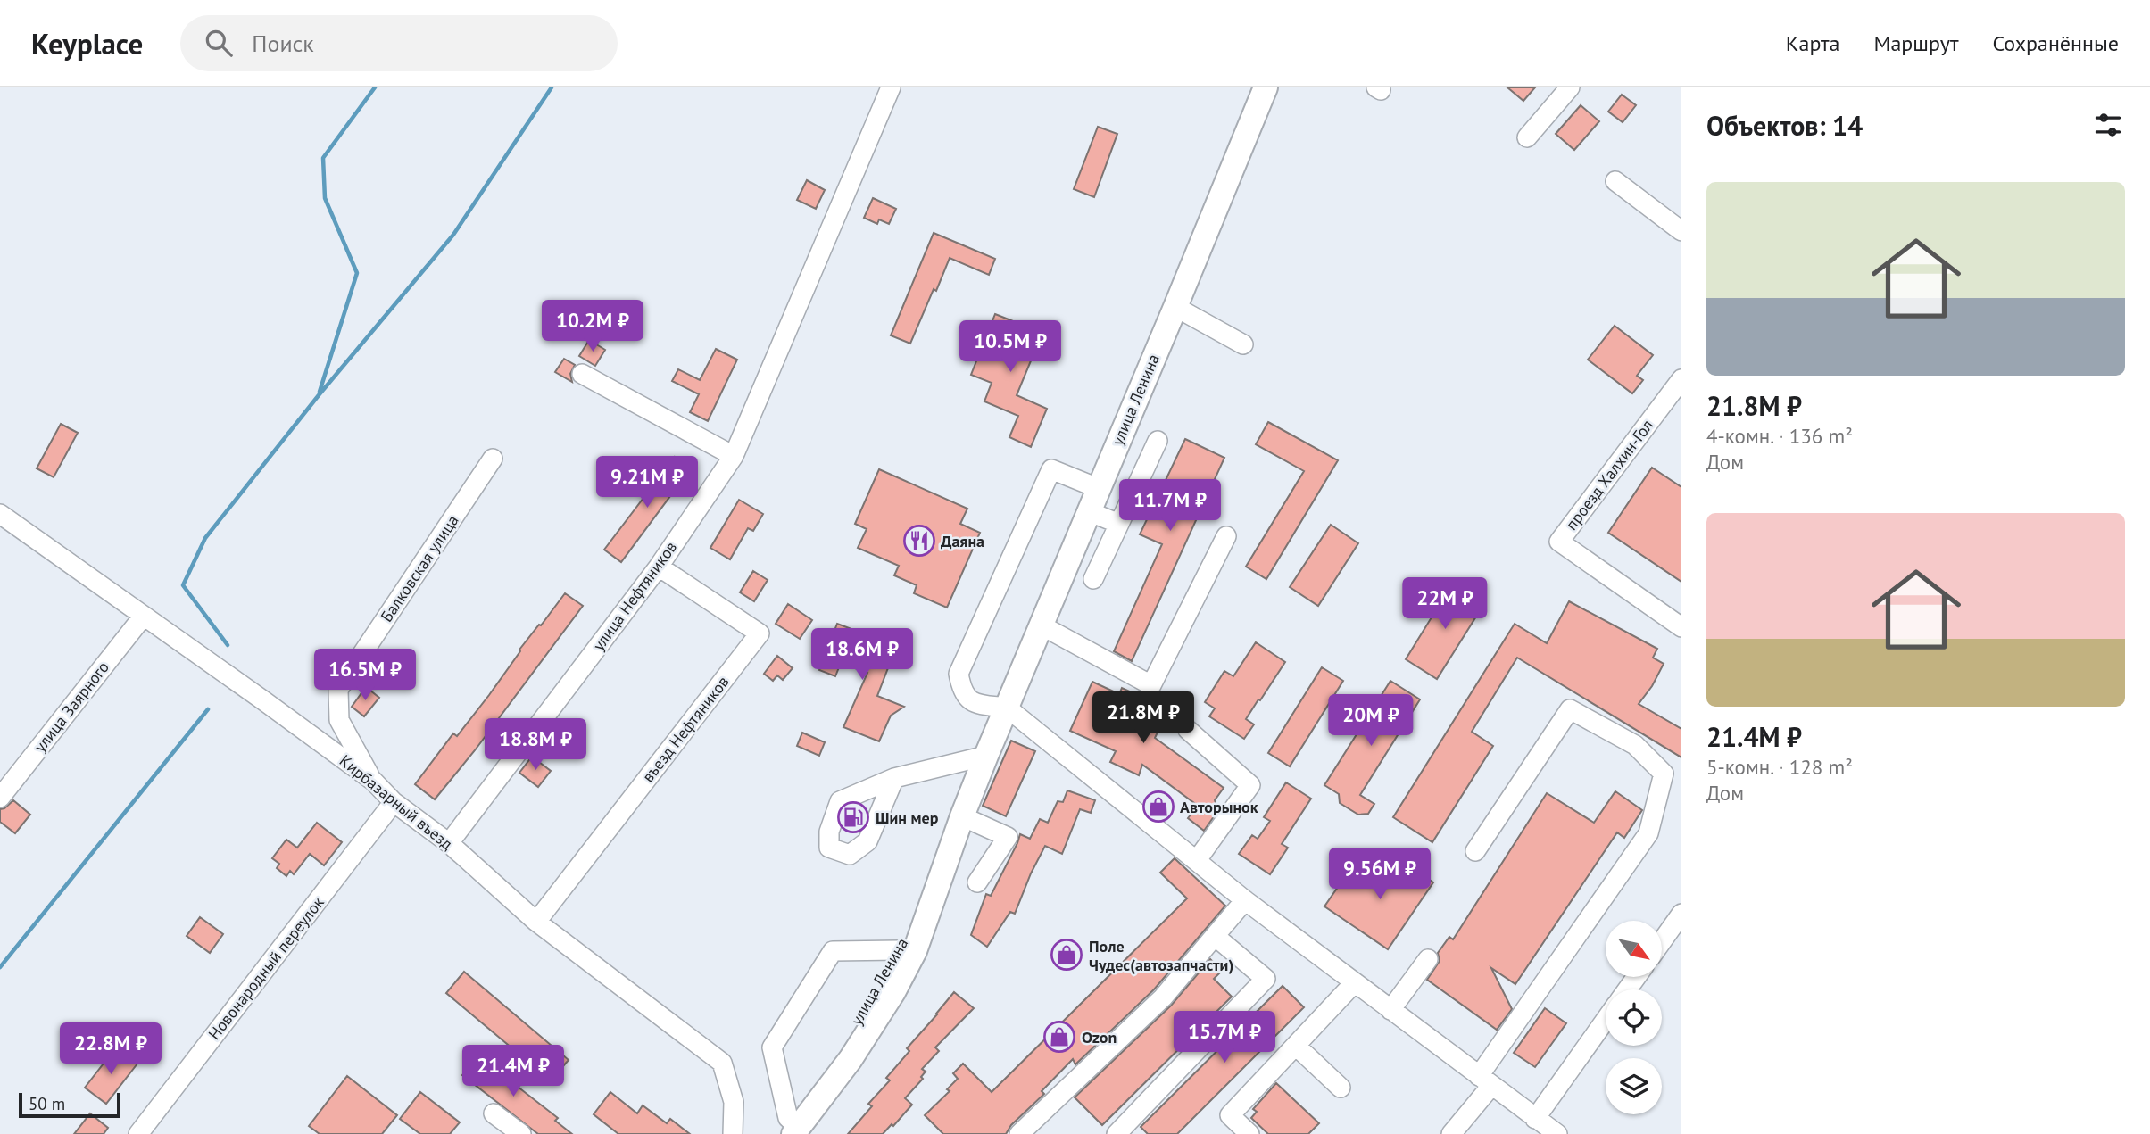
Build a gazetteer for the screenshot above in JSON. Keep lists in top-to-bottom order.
{
  "streets": {
    "main road": ["улица Ленина"],
    "street": [
      "проезд Халхин-Гол",
      "Балковская улица",
      "улица Нефтяников",
      "улица Заярного",
      "въезд Нефтяников",
      "Кирбазарный въезд",
      "Новонародный переулок"
    ]
  },
  "crossings": [
    ["Балковская улица", "Кирбазарный въезд"],
    ["улица Нефтяников", "въезд Нефтяников"],
    ["улица Нефтяников", "Кирбазарный въезд"],
    ["улица Заярного", "Кирбазарный въезд"],
    ["въезд Нефтяников", "Кирбазарный въезд"],
    ["Кирбазарный въезд", "Новонародный переулок"]
  ],
  "places": {
    "restaurant": ["Даяна"],
    "shop": ["Авторынок", "Поле Чудес(автозапчасти)", "Ozon"],
    "fuel station": ["Шин мер"]
  },
  "scale_bar": "50 m",
  "north": "bottom right",
  "page": {
    "header": "Keyplace",
    "search": "Поиск",
    "nav": ["Карта", "Маршрут", "Сохранённые"],
    "heading": "Объектов: 14",
    "list": [
      {
        "name": "21.8M ₽",
        "note": "4-комн. · 136 m² · Дом"
      },
      {
        "name": "21.4M ₽",
        "note": "5-комн. · 128 m² · Дом"
      }
    ],
    "price": [
      "10.2M ₽",
      "10.5M ₽",
      "9.21M ₽",
      "11.7M ₽",
      "22M ₽",
      "18.6M ₽",
      "16.5M ₽",
      "21.8M ₽",
      "20M ₽",
      "18.8M ₽",
      "9.56M ₽",
      "15.7M ₽",
      "22.8M ₽",
      "21.4M ₽"
    ],
    "scale": "50 m"
  }
}
